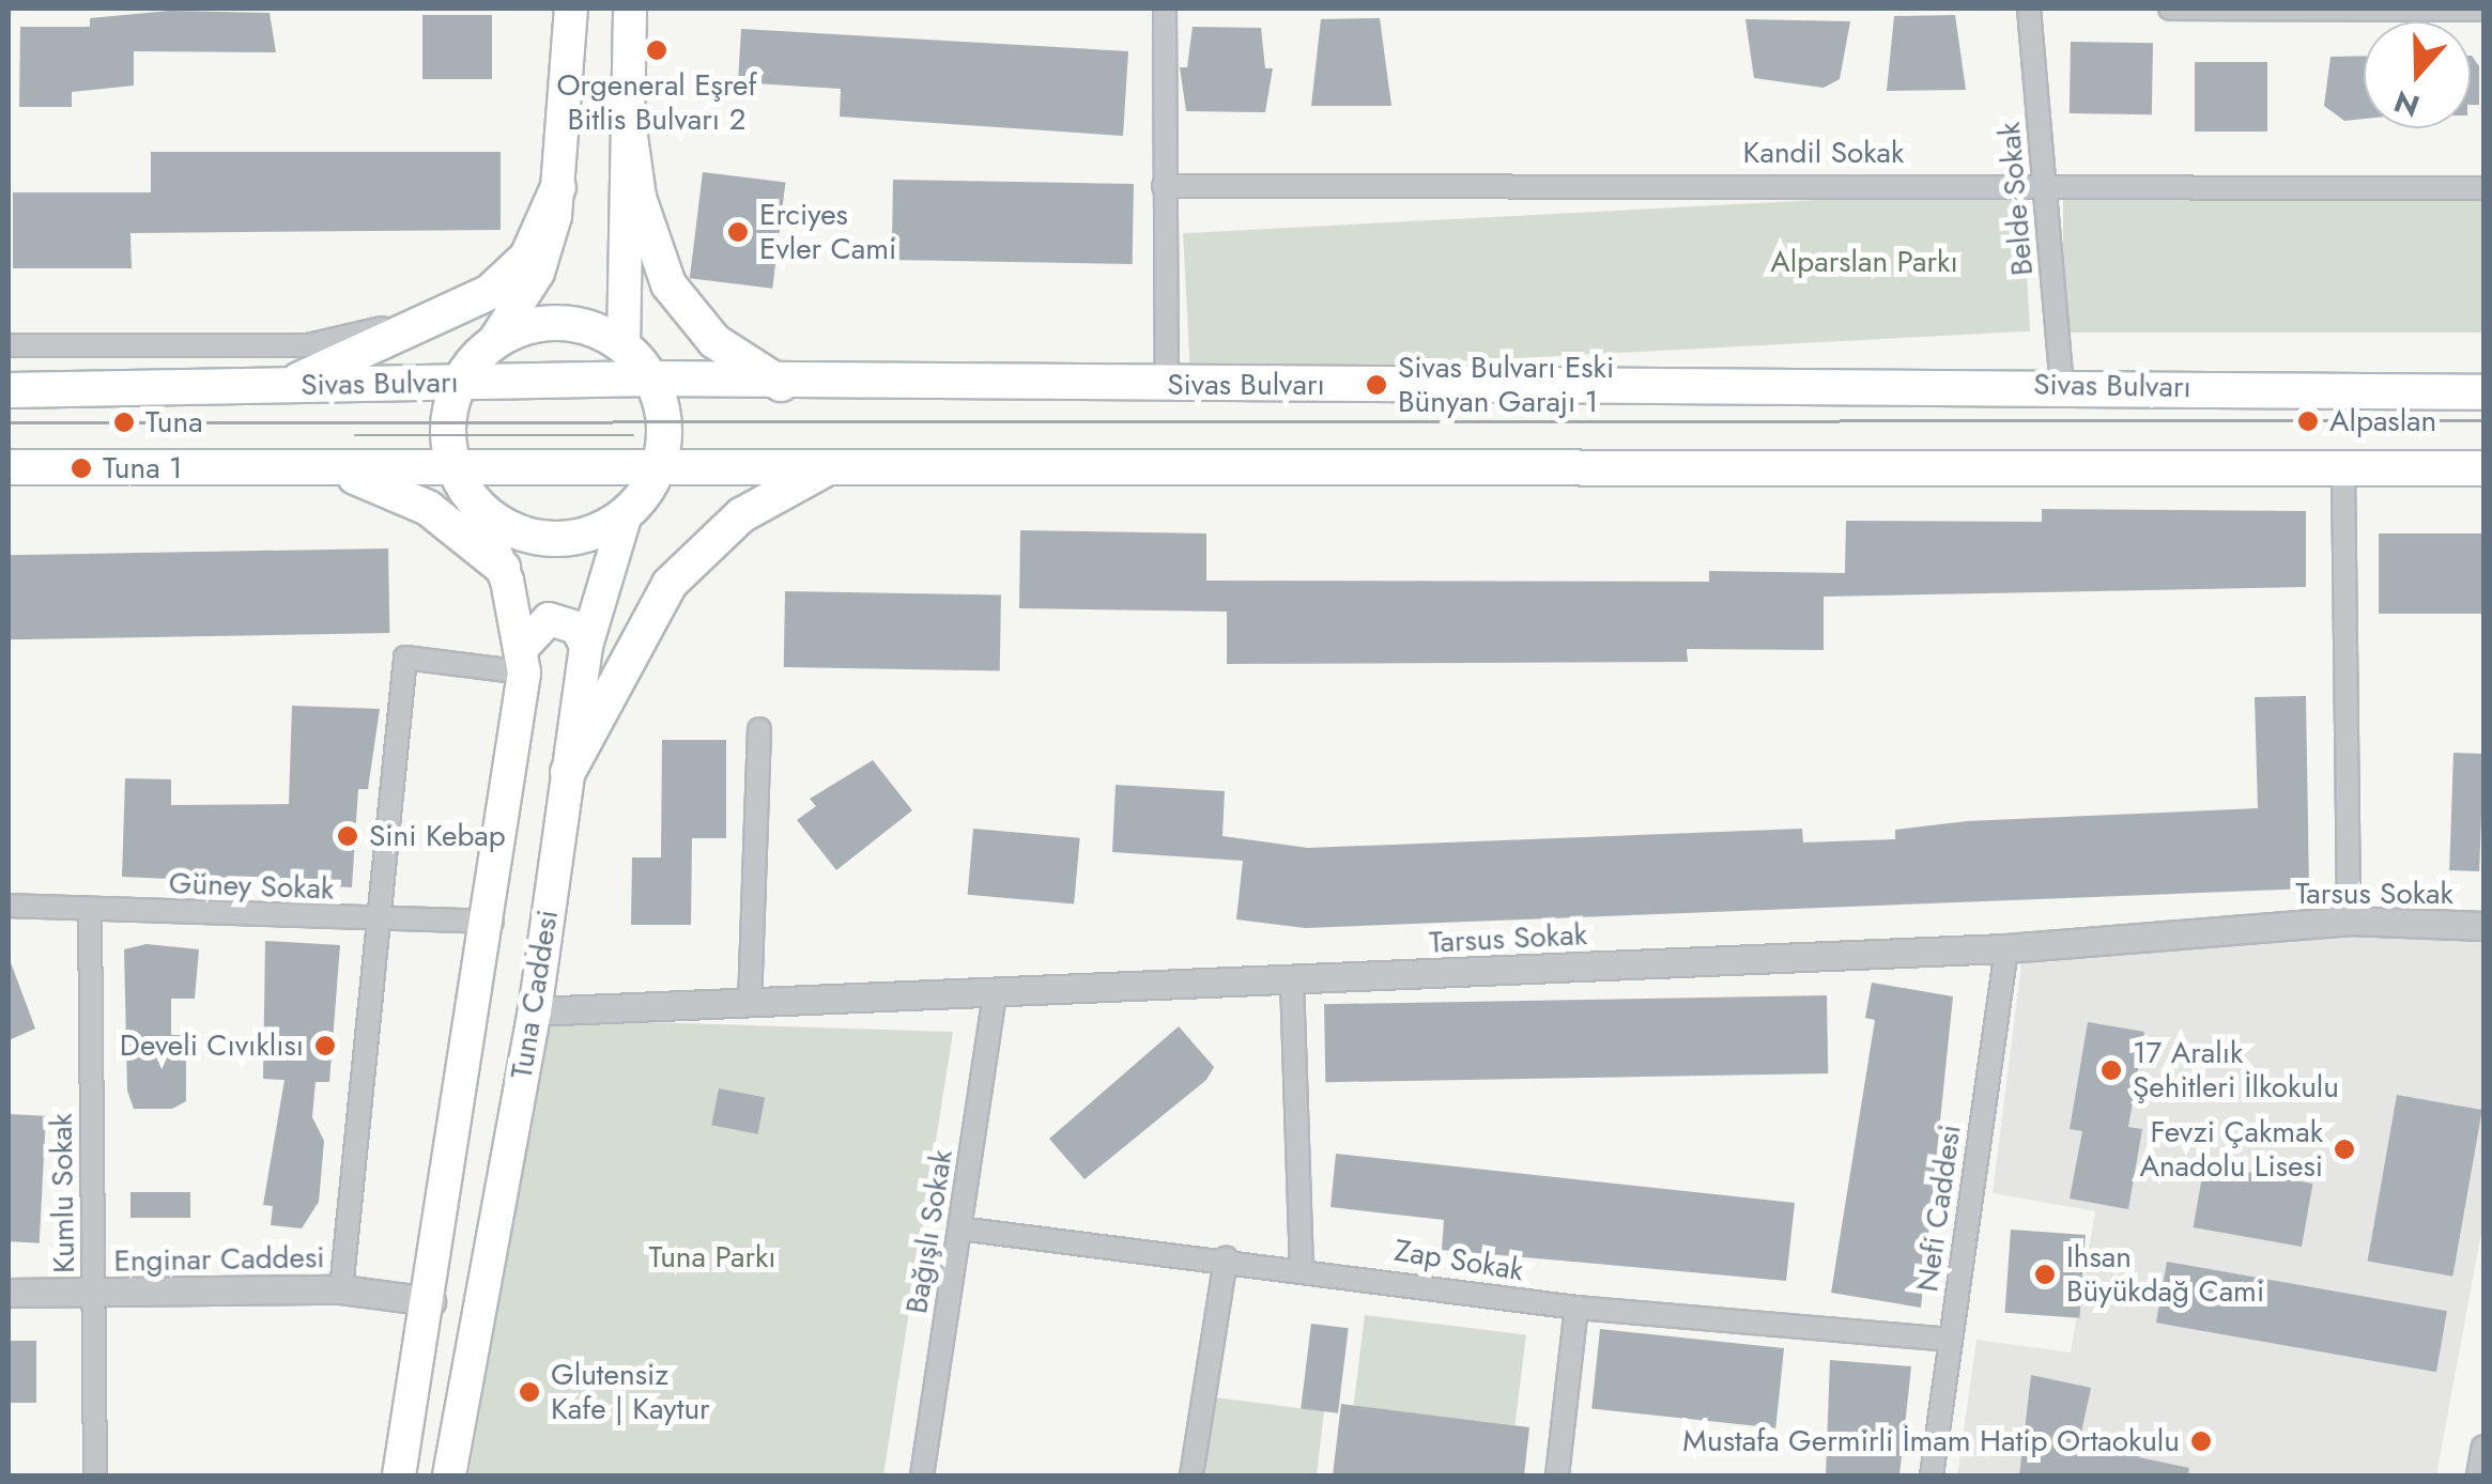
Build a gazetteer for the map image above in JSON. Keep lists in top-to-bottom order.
{
  "streets": {
    "highway": ["Sivas Bulvarı"],
    "main road": ["Tuna Caddesi"],
    "street": [
      "Kandil Sokak",
      "Belde Sokak",
      "Güney Sokak",
      "Tarsus Sokak",
      "Kumlu Sokak",
      "Nefi Caddesi",
      "Bağışlı Sokak",
      "Enginar Caddesi",
      "Zap Sokak"
    ]
  },
  "crossings": [
    ["Kandil Sokak", "Belde Sokak"],
    ["Belde Sokak", "Sivas Bulvarı"],
    ["Güney Sokak", "Tuna Caddesi"],
    ["Güney Sokak", "Kumlu Sokak"],
    ["Tarsus Sokak", "Tuna Caddesi"],
    ["Tarsus Sokak", "Nefi Caddesi"],
    ["Tarsus Sokak", "Bağışlı Sokak"],
    ["Tuna Caddesi", "Enginar Caddesi"],
    ["Kumlu Sokak", "Enginar Caddesi"],
    ["Nefi Caddesi", "Zap Sokak"],
    ["Bağışlı Sokak", "Zap Sokak"]
  ],
  "parks": ["Alparslan Parkı", "Tuna Parkı"],
  "places": [
    "Orgeneral Eşref Bitlis Bulvarı 2",
    "Erciyes Evler Cami",
    "Sivas Bulvarı Eski Bünyan Garajı 1",
    "Alpaslan",
    "Tuna",
    "Tuna 1",
    "Sini Kebap",
    "Develi Cıvıklısı",
    "17 Aralık Şehitleri İlkokulu",
    "Fevzi Çakmak Anadolu Lisesi",
    "Ihsan Büyükdağ Cami",
    "Glutensiz Kafe | Kaytur",
    "Mustafa Germirli İmam Hatip Ortaokulu"
  ],
  "north": "bottom"
}
